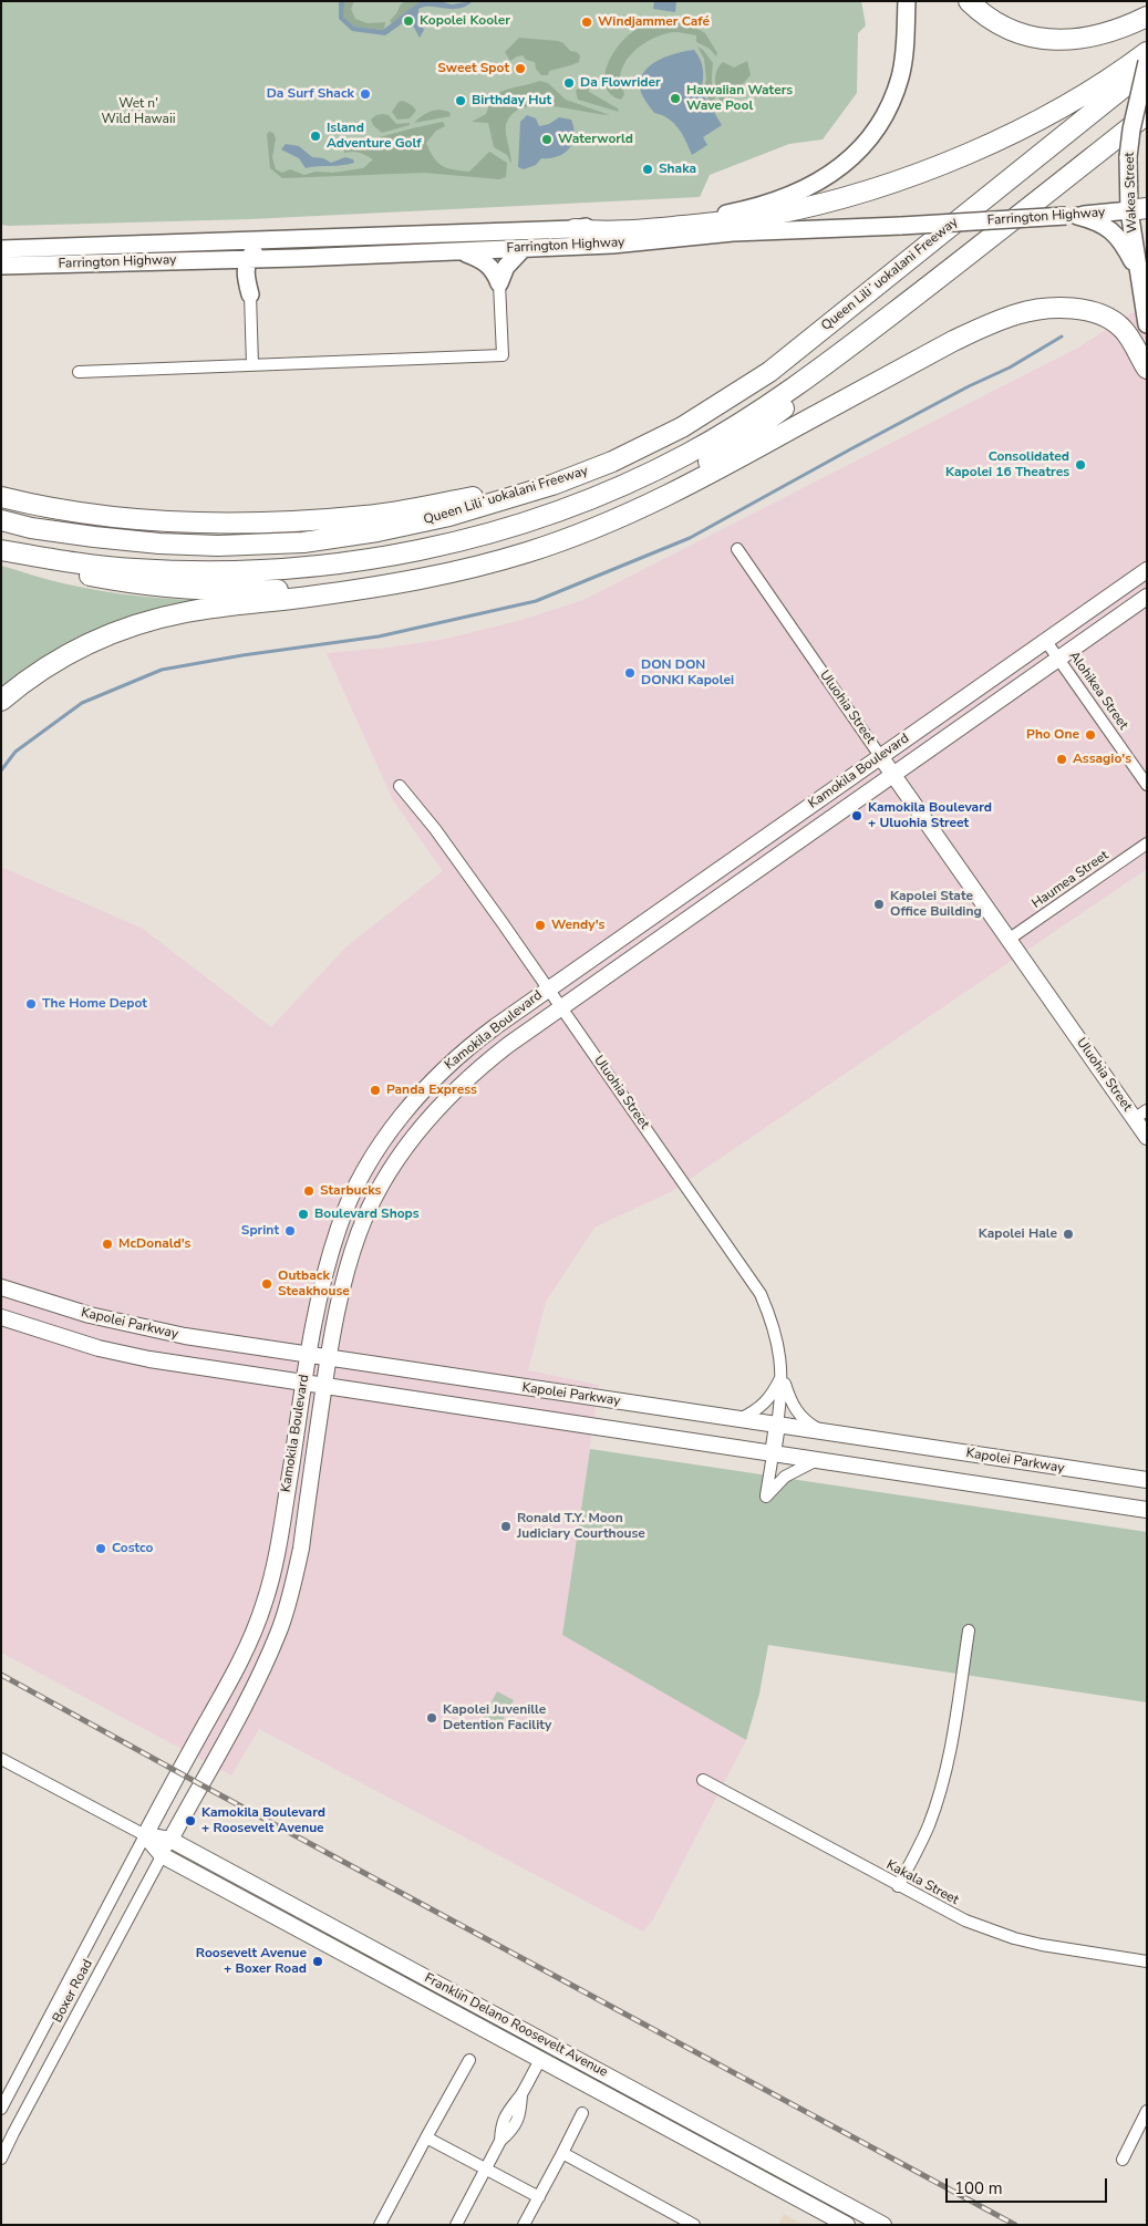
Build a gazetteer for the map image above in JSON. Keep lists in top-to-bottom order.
{
  "streets": {
    "highway": ["Queen Liliʻuokalani Freeway"],
    "main road": [
      "Wakea Street",
      "Farrington Highway",
      "Uluohia Street",
      "Kamokila Boulevard",
      "Kapolei Parkway",
      "Franklin Delano Roosevelt Avenue"
    ],
    "street": [
      "Alohikea Street",
      "Haumea Street",
      "Kakala Street",
      "Boxer Road"
    ]
  },
  "crossings": [
    ["Wakea Street", "Farrington Highway"],
    ["Alohikea Street", "Kamokila Boulevard"],
    ["Uluohia Street", "Kamokila Boulevard"],
    ["Uluohia Street", "Haumea Street"],
    ["Uluohia Street", "Kapolei Parkway"],
    ["Kamokila Boulevard", "Kapolei Parkway"],
    ["Kamokila Boulevard", "Boxer Road"],
    ["Kamokila Boulevard", "Franklin Delano Roosevelt Avenue"],
    ["Boxer Road", "Franklin Delano Roosevelt Avenue"]
  ],
  "parks": ["Wet n' Wild Hawaii"],
  "places": [
    "Kopolei Kooler",
    "Windjammer Café",
    "Sweet Spot",
    "Da Flowrider",
    "Da Surf Shack",
    "Hawaiian Waters Wave Pool",
    "Birthday Hut",
    "Island Adventure Golf",
    "Waterworld",
    "Shaka",
    "Consolidated Kapolei 16 Theatres",
    "DON DON DONKI Kapolei",
    "Pho One",
    "Assagio's",
    "Kamokila Boulevard + Uluohia Street",
    "Kapolei State Office Building",
    "Wendy's",
    "The Home Depot",
    "Panda Express",
    "Starbucks",
    "Boulevard Shops",
    "Sprint",
    "Kapolei Hale",
    "McDonald's",
    "Outback Steakhouse",
    "Ronald T.Y. Moon Judiciary Courthouse",
    "Costco",
    "Kapolei Juvenille Detention Facility",
    "Kamokila Boulevard + Roosevelt Avenue",
    "Roosevelt Avenue + Boxer Road"
  ],
  "scale_bar": "100 m"
}
